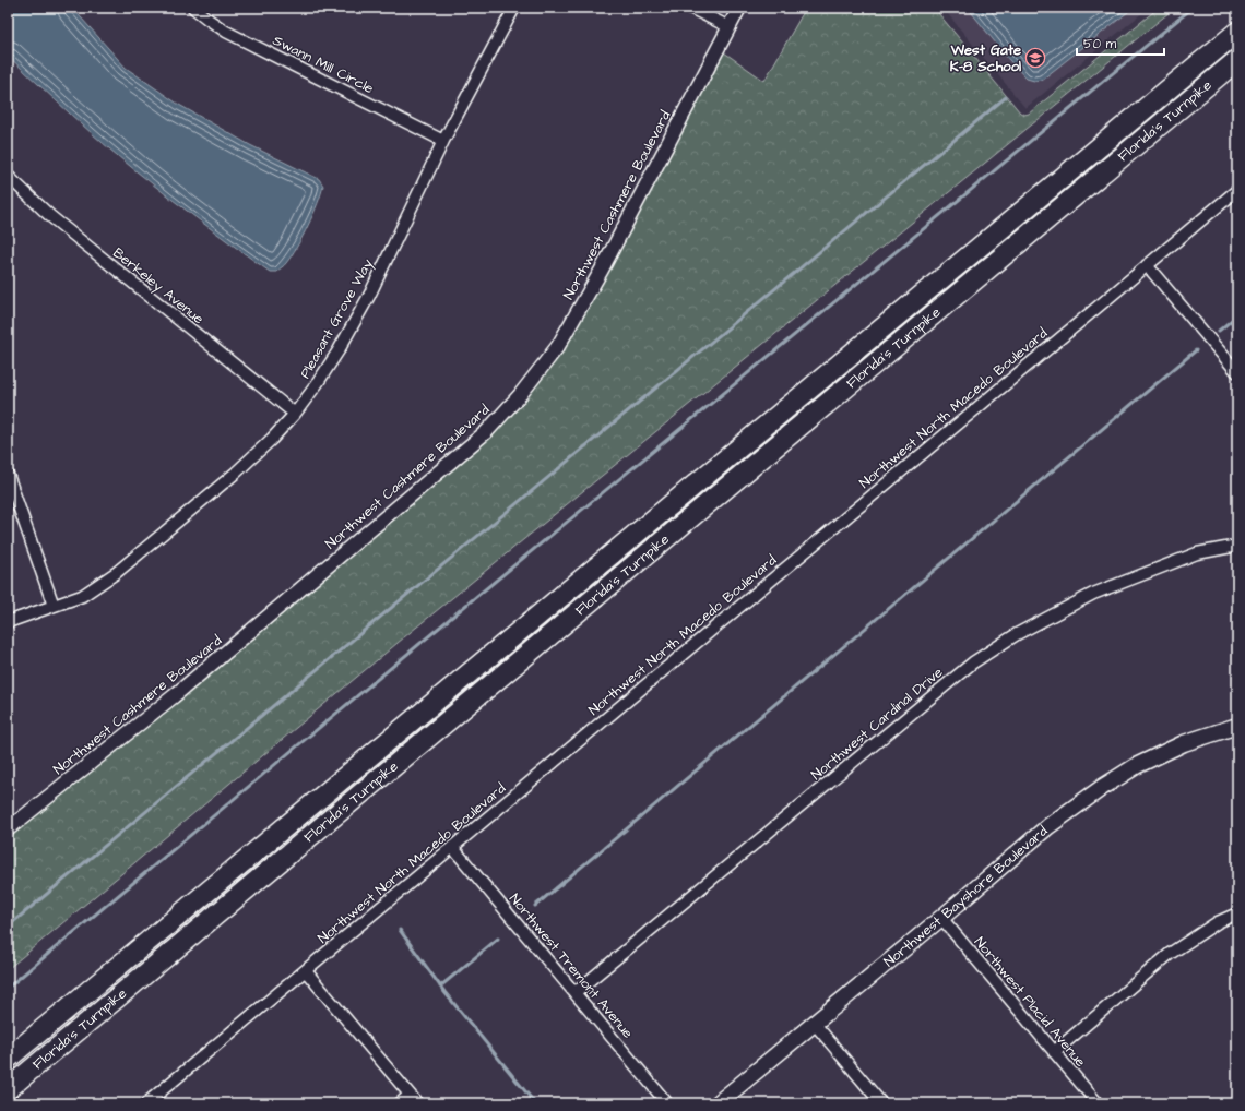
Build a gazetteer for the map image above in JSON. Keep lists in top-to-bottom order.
{
  "streets": {
    "highway": ["Florida's Turnpike"],
    "main road": ["Northwest Bayshore Boulevard"],
    "street": [
      "Swann Mill Circle",
      "Northwest Cashmere Boulevard",
      "Berkeley Avenue",
      "Pleasant Grove Way",
      "Northwest North Macedo Boulevard",
      "Northwest Cardinal Drive",
      "Northwest Tremont Avenue",
      "Northwest Placid Avenue"
    ]
  },
  "crossings": [
    ["Swann Mill Circle", "Pleasant Grove Way"],
    ["Berkeley Avenue", "Pleasant Grove Way"],
    ["Northwest North Macedo Boulevard", "Northwest Tremont Avenue"],
    ["Northwest Cardinal Drive", "Northwest Tremont Avenue"],
    ["Northwest Bayshore Boulevard", "Northwest Placid Avenue"]
  ],
  "places": {
    "school or university": ["West Gate K-8 School"]
  },
  "scale_bar": "50 m"
}
